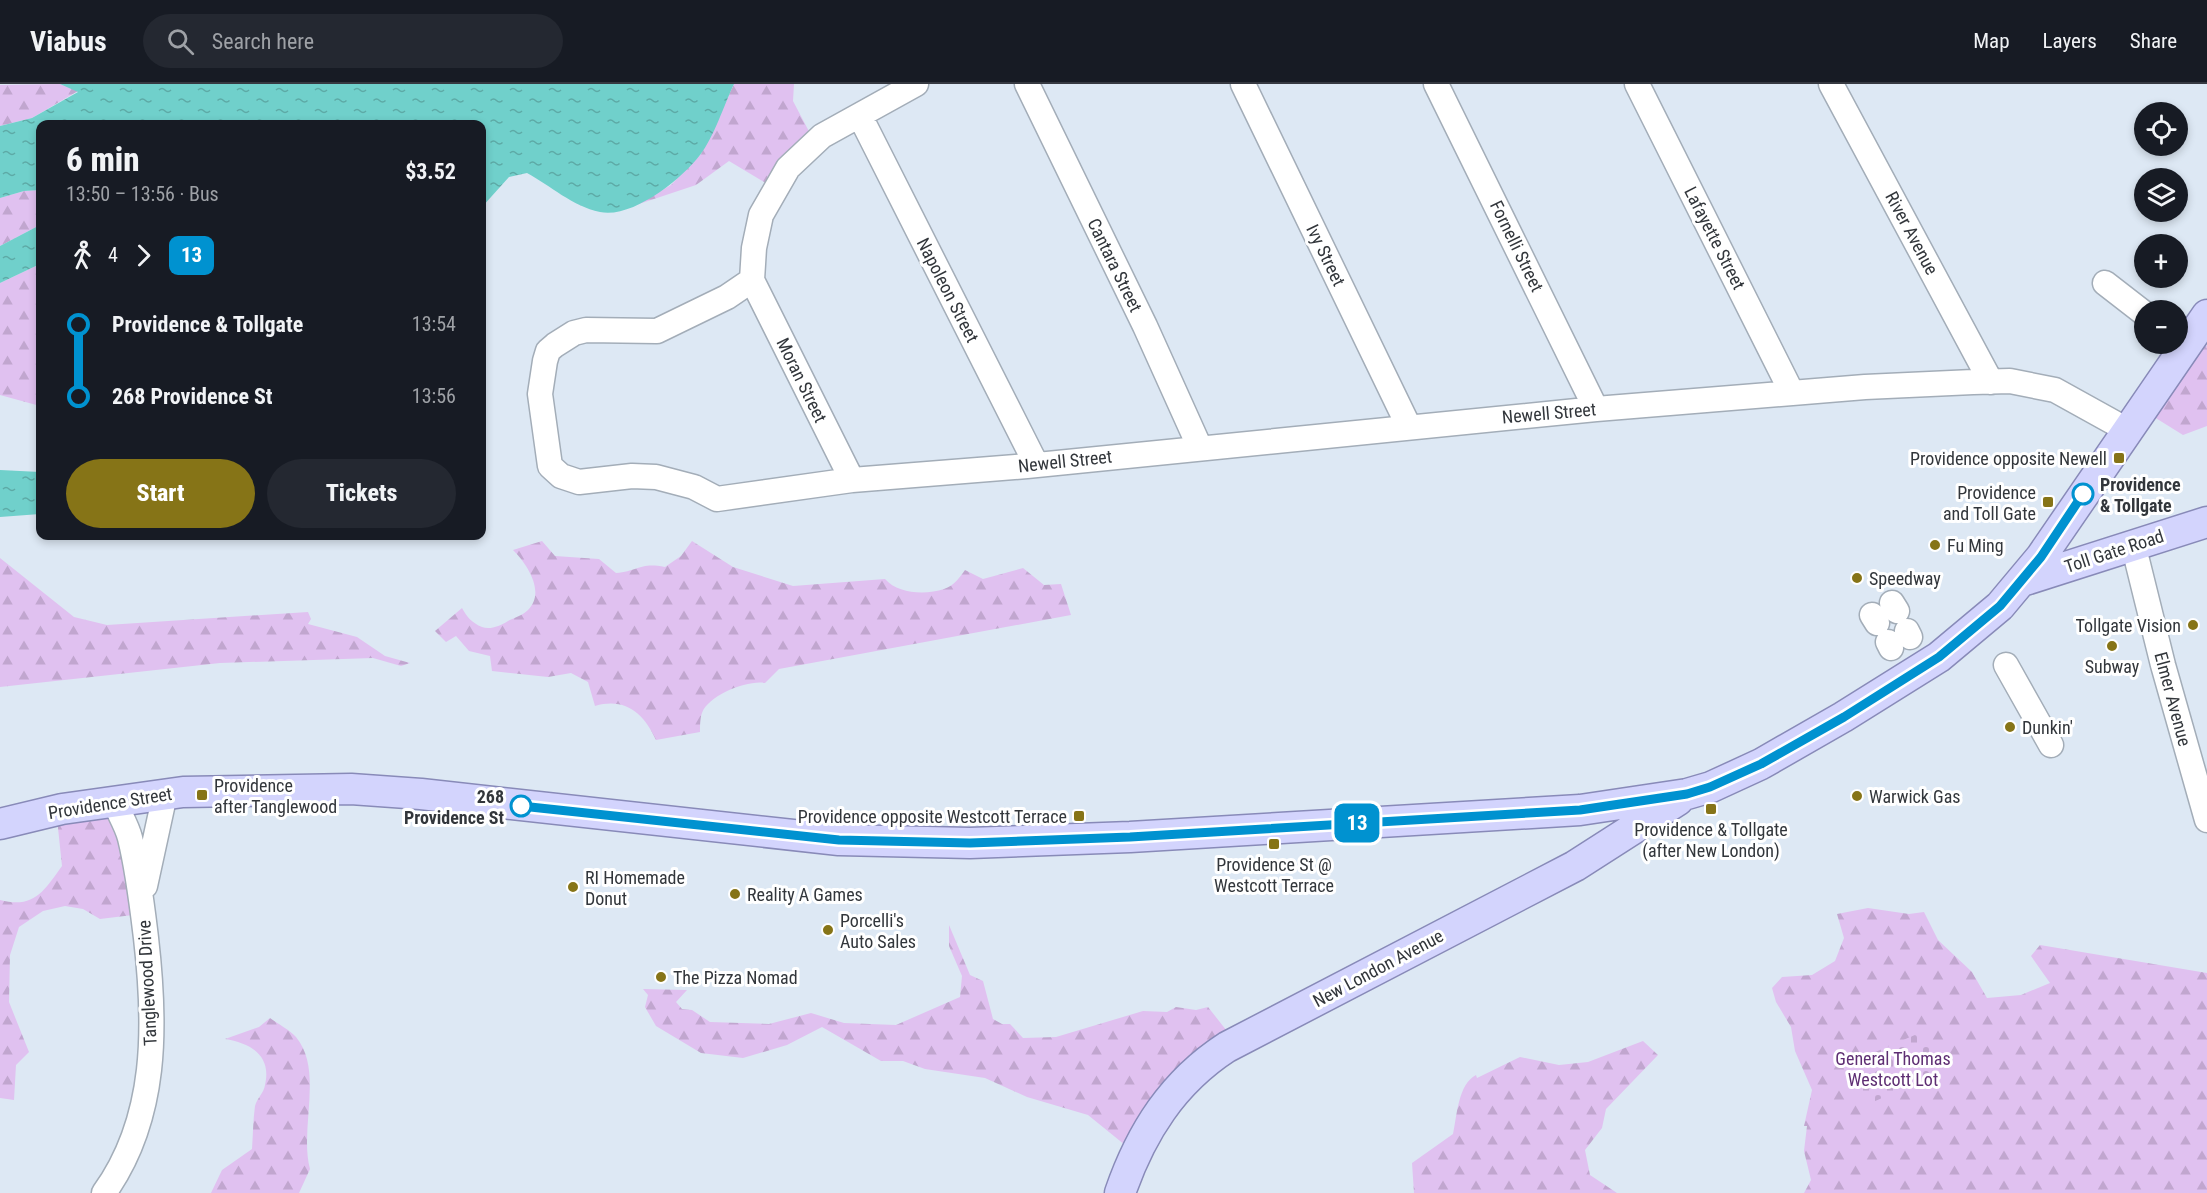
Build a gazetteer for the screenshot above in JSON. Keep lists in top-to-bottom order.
{
  "streets": {
    "main road": ["Toll Gate Road", "Providence Street", "New London Avenue"],
    "street": [
      "River Avenue",
      "Lafayette Street",
      "Fornelli Street",
      "Ivy Street",
      "Cantara Street",
      "Napoleon Street",
      "Moran Street",
      "Newell Street",
      "Elmer Avenue",
      "Tanglewood Drive"
    ]
  },
  "crossings": [
    ["River Avenue", "Newell Street"],
    ["Lafayette Street", "Newell Street"],
    ["Fornelli Street", "Newell Street"],
    ["Ivy Street", "Newell Street"],
    ["Cantara Street", "Newell Street"],
    ["Napoleon Street", "Newell Street"],
    ["Moran Street", "Newell Street"],
    ["Newell Street", "Providence Street"],
    ["Toll Gate Road", "Elmer Avenue"],
    ["Toll Gate Road", "Providence Street"],
    ["Providence Street", "New London Avenue"],
    ["Providence Street", "Tanglewood Drive"]
  ],
  "parks": ["General Thomas Westcott Lot"],
  "places": {
    "transit": [
      "Providence opposite Newell",
      "Providence and Toll Gate",
      "Providence after Tanglewood",
      "Providence & Tollgate (after New London)",
      "Providence opposite Westcott Terrace",
      "Providence St @ Westcott Terrace"
    ],
    "other": [
      "Providence & Tollgate",
      "Fu Ming",
      "Speedway",
      "Tollgate Vision",
      "Subway",
      "Dunkin'",
      "Warwick Gas",
      "268 Providence St",
      "RI Homemade Donut",
      "Reality A Games",
      "Porcelli's Auto Sales",
      "The Pizza Nomad"
    ]
  },
  "lines": ["bus line 13"],
  "page": {
    "header": "Viabus",
    "search": "Search here",
    "nav": ["Map", "Layers", "Share"],
    "on_map": "13",
    "map_buttons": ["+", "−"],
    "heading": ["6 min", "13:50 – 13:56 · Bus", "$3.52"],
    "legs": ["4", "13"],
    "list": [
      {
        "name": "Providence & Tollgate",
        "value": "13:54"
      },
      {
        "name": "268 Providence St",
        "value": "13:56"
      }
    ],
    "buttons": ["Start", "Tickets"]
  }
}
